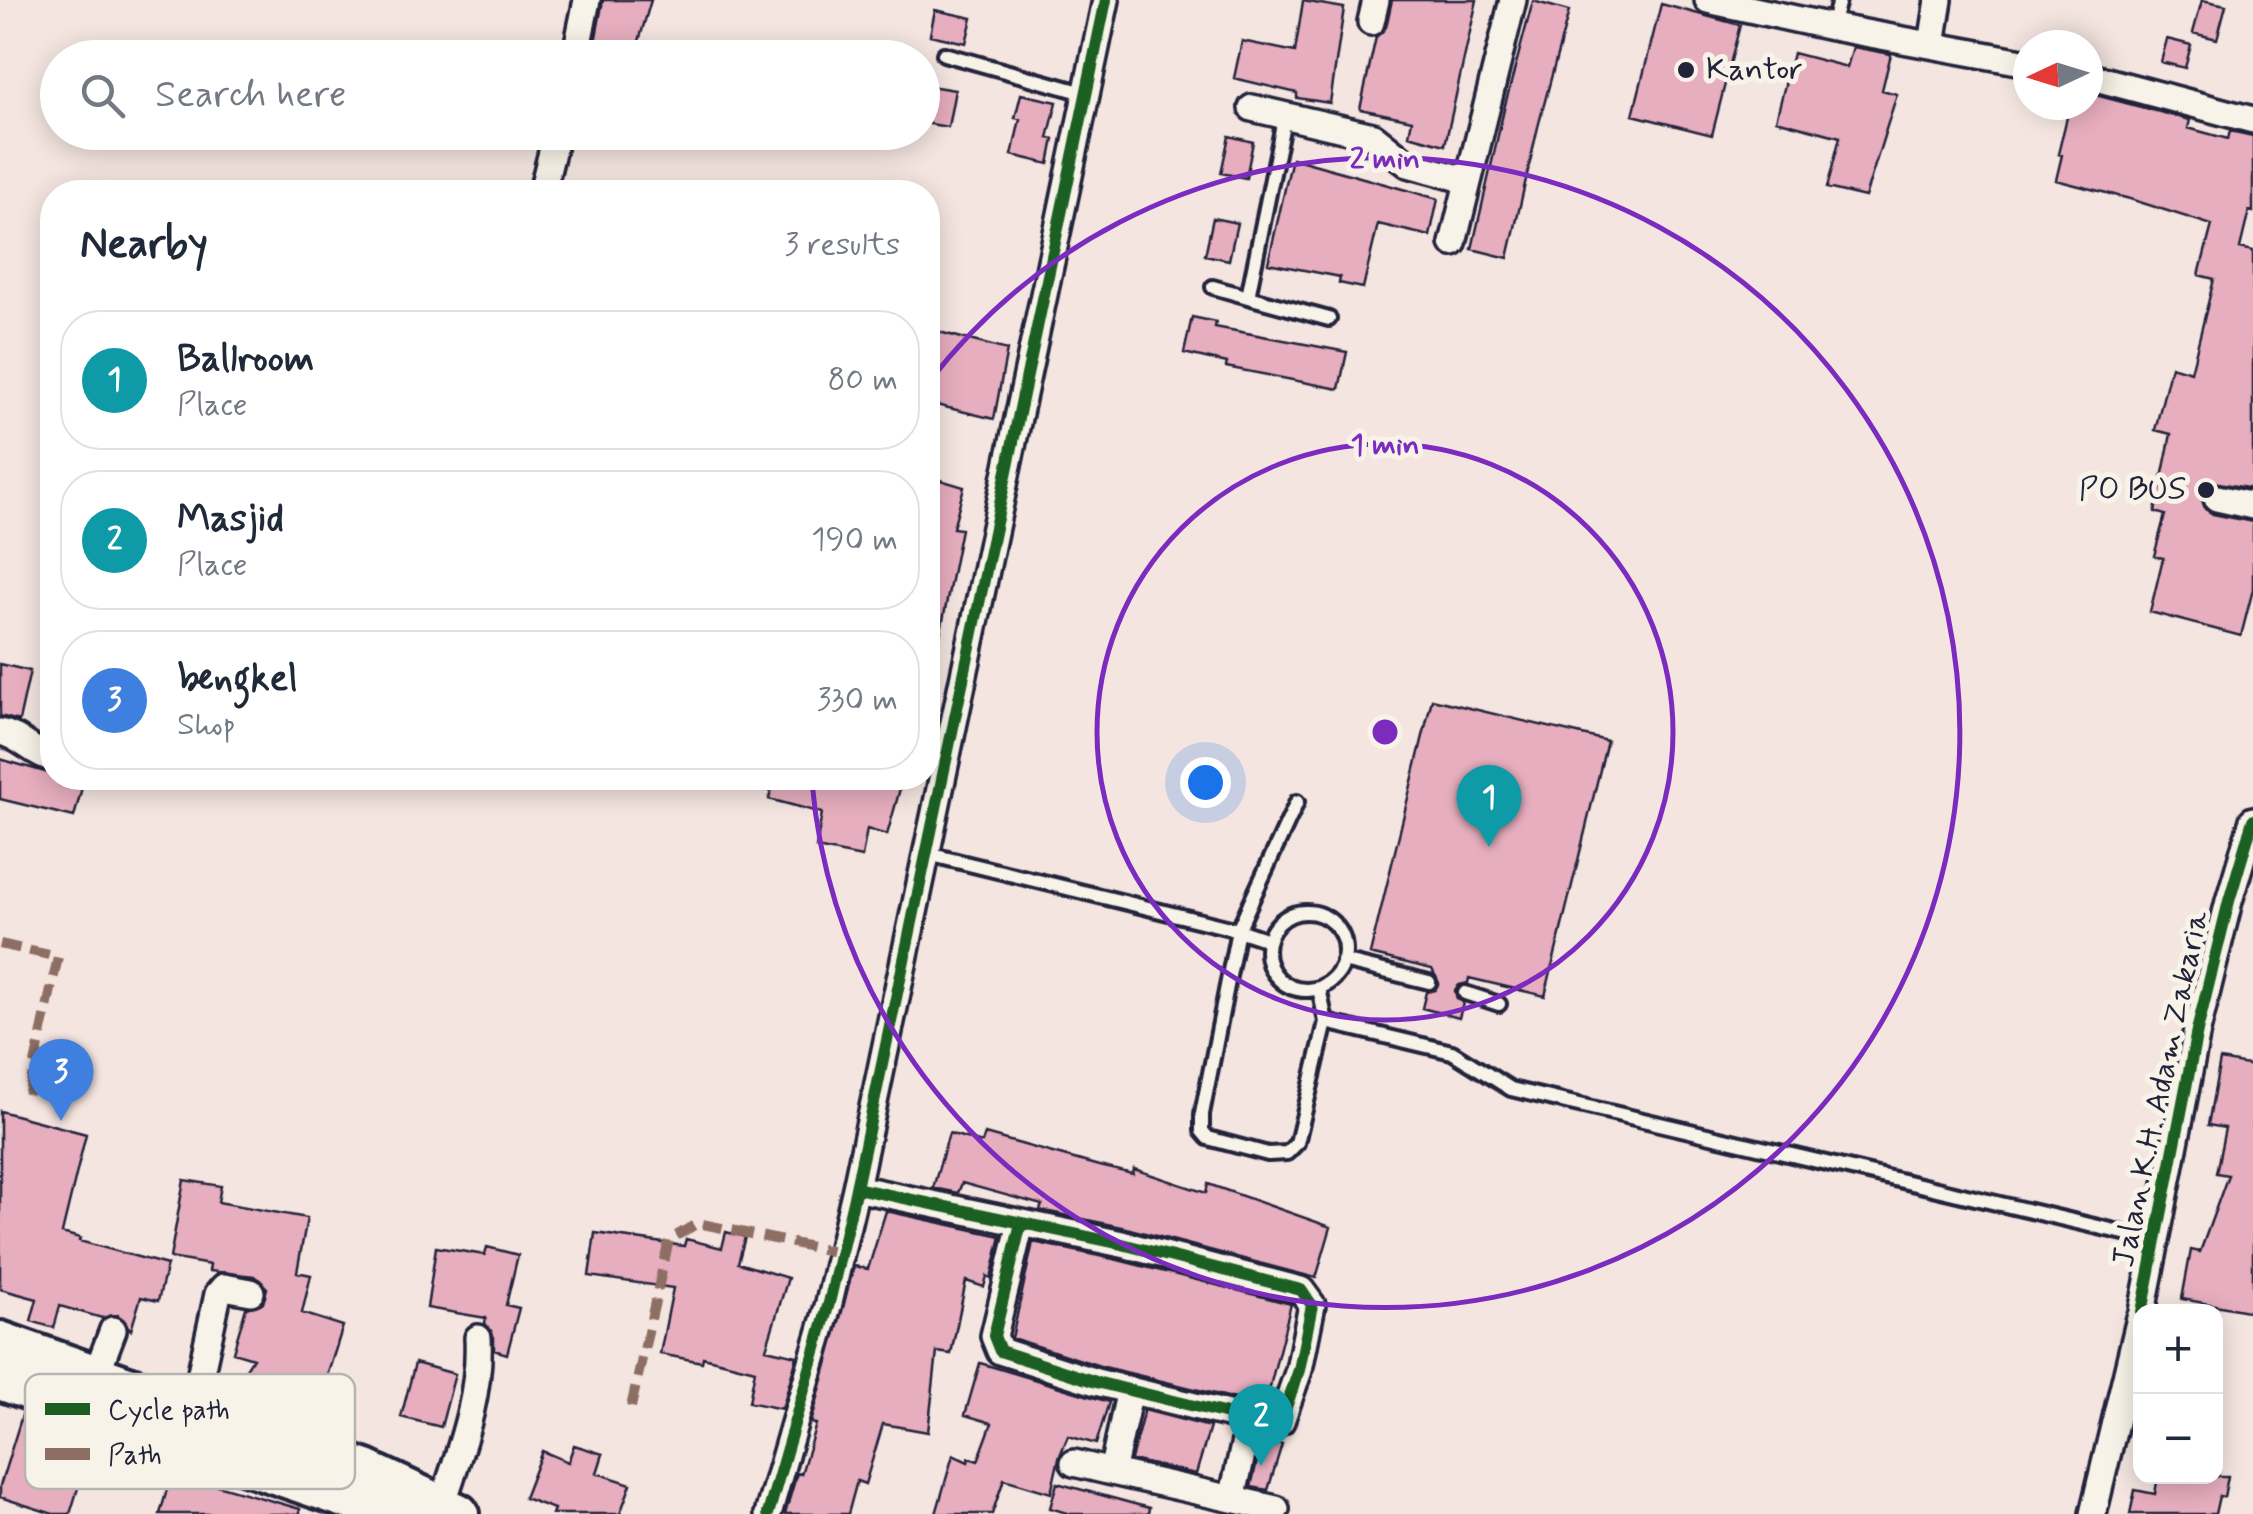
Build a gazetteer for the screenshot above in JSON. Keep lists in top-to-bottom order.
{
  "streets": {
    "street": ["Jalan K.H. Adam Zakaria"]
  },
  "places": ["Kantor", "PO BUS"],
  "legend": ["Cycle path", "Path"],
  "north": "left",
  "page": {
    "search": "Search here",
    "heading": ["Nearby", "3 results"],
    "list": [
      {
        "mark": "1",
        "name": "Ballroom",
        "note": "Place",
        "value": "80 m"
      },
      {
        "mark": "2",
        "name": "Masjid",
        "note": "Place",
        "value": "190 m"
      },
      {
        "mark": "3",
        "name": "bengkel",
        "note": "Shop",
        "value": "330 m"
      }
    ],
    "pins": ["1", "3", "2"],
    "map_buttons": ["+", "−"]
  },
  "rings": ["2 min", "1 min"]
}
